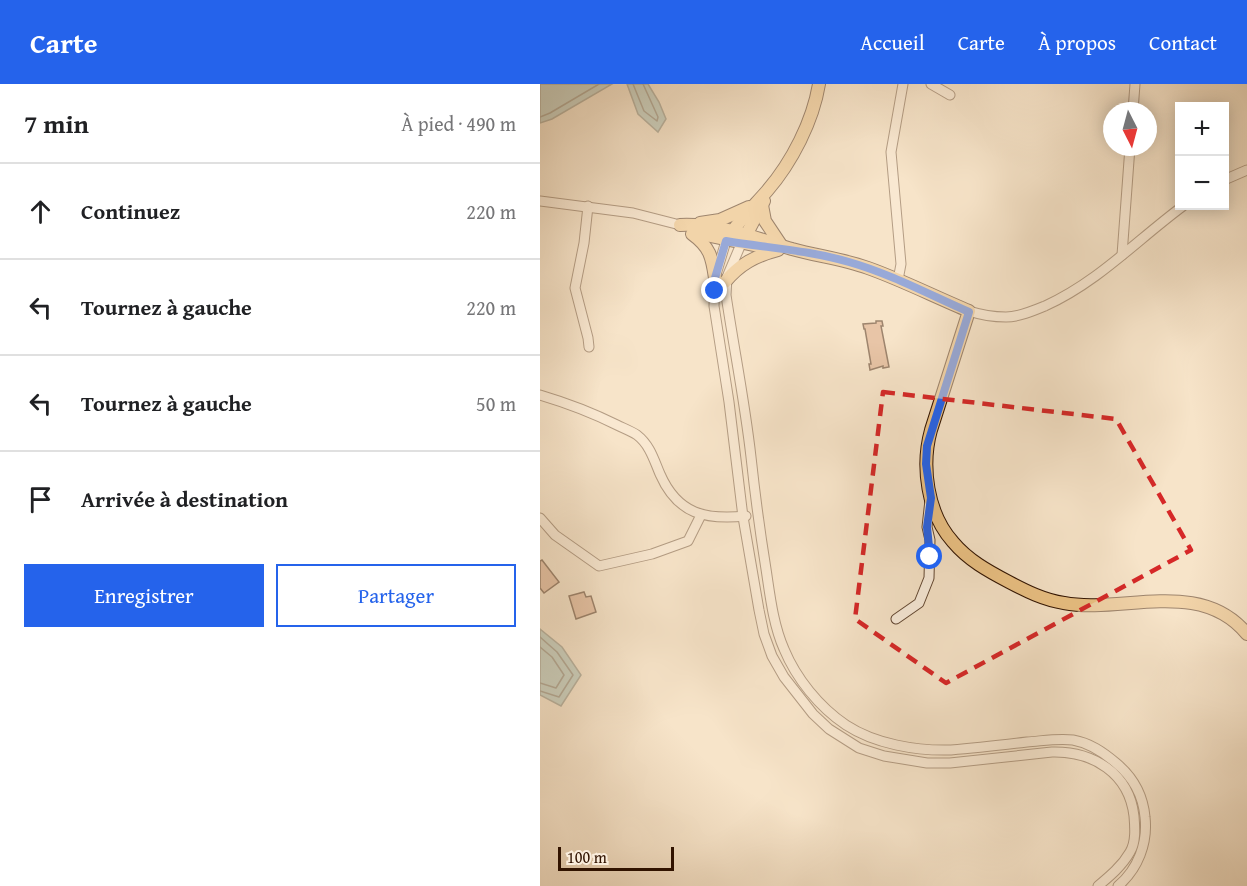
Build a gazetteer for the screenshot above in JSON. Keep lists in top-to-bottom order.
{
  "scale_bar": "100 m",
  "north": "bottom",
  "page": {
    "header": "Carte",
    "nav": [
      "Accueil",
      "Carte",
      "À propos",
      "Contact"
    ],
    "heading": ["7 min", "À pied · 490 m"],
    "map_buttons": ["+", "−"],
    "list": [
      ["Continuez", "220 m"],
      ["Tournez à gauche", "220 m"],
      ["Tournez à gauche", "50 m"],
      "Arrivée à destination"
    ],
    "buttons": ["Enregistrer", "Partager"],
    "scale": "100 m"
  }
}
